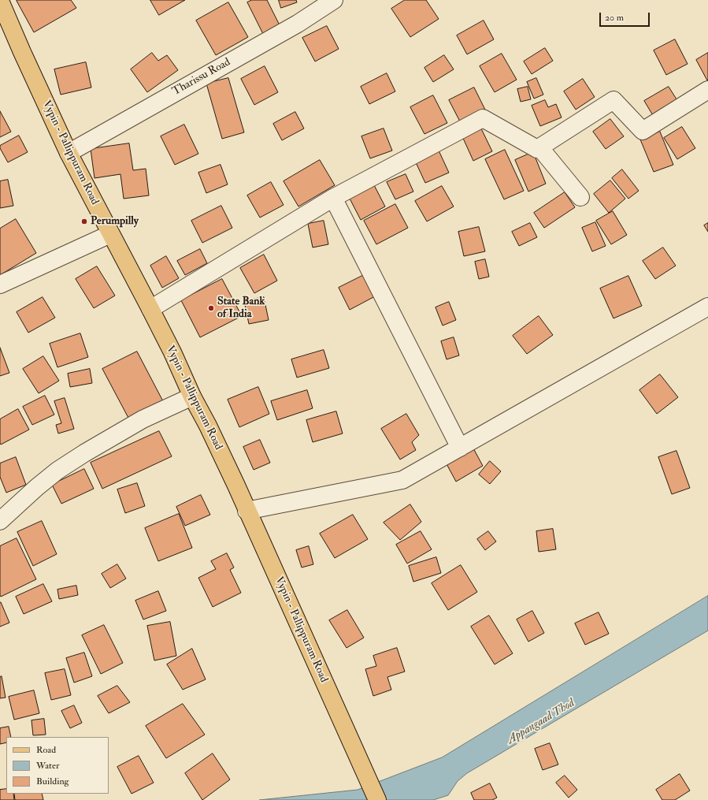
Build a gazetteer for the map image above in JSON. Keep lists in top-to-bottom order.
{
  "streets": {
    "main road": ["Vypin - Pallippuram Road"],
    "street": ["Tharissu Road"]
  },
  "crossings": [
    ["Tharissu Road", "Vypin - Pallippuram Road"]
  ],
  "water": ["Appangaad Thod"],
  "places": ["Perumpilly", "State Bank of India"],
  "legend": ["Road", "Water", "Building"],
  "scale_bar": "20 m"
}
